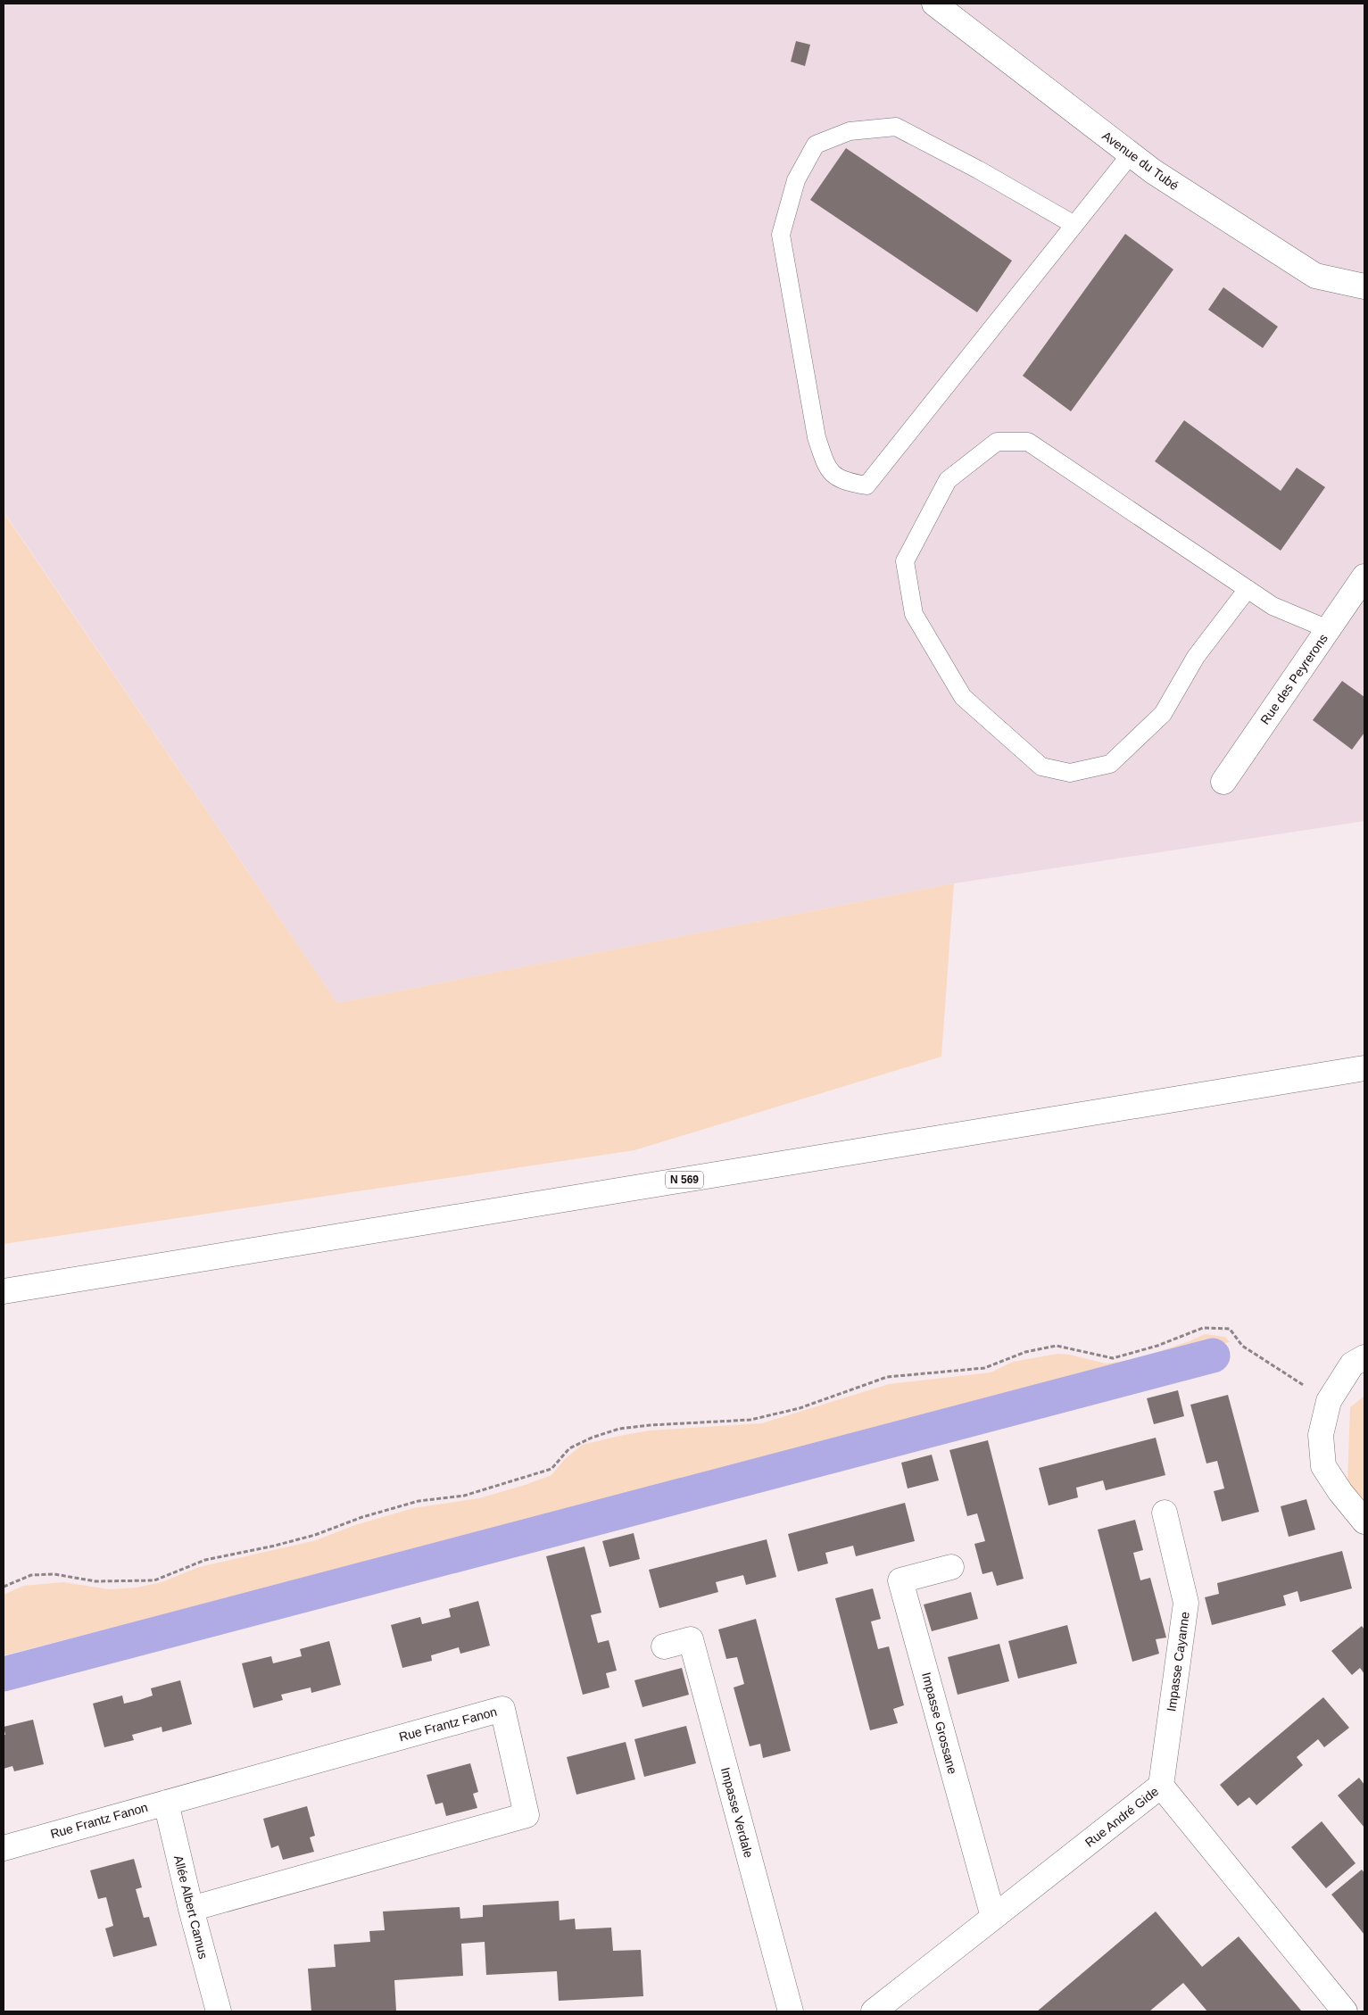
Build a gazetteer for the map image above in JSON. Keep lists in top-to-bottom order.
{
  "streets": {
    "street": [
      "Avenue du Tubé",
      "Rue des Peyrerons",
      "N 569",
      "Impasse Cayanne",
      "Impasse Grossane",
      "Rue Frantz Fanon",
      "Impasse Verdale",
      "Rue André Gide",
      "Allée Albert Camus"
    ]
  },
  "crossings": [
    ["Impasse Cayanne", "Rue André Gide"],
    ["Impasse Grossane", "Rue André Gide"],
    ["Rue Frantz Fanon", "Allée Albert Camus"]
  ]
}
